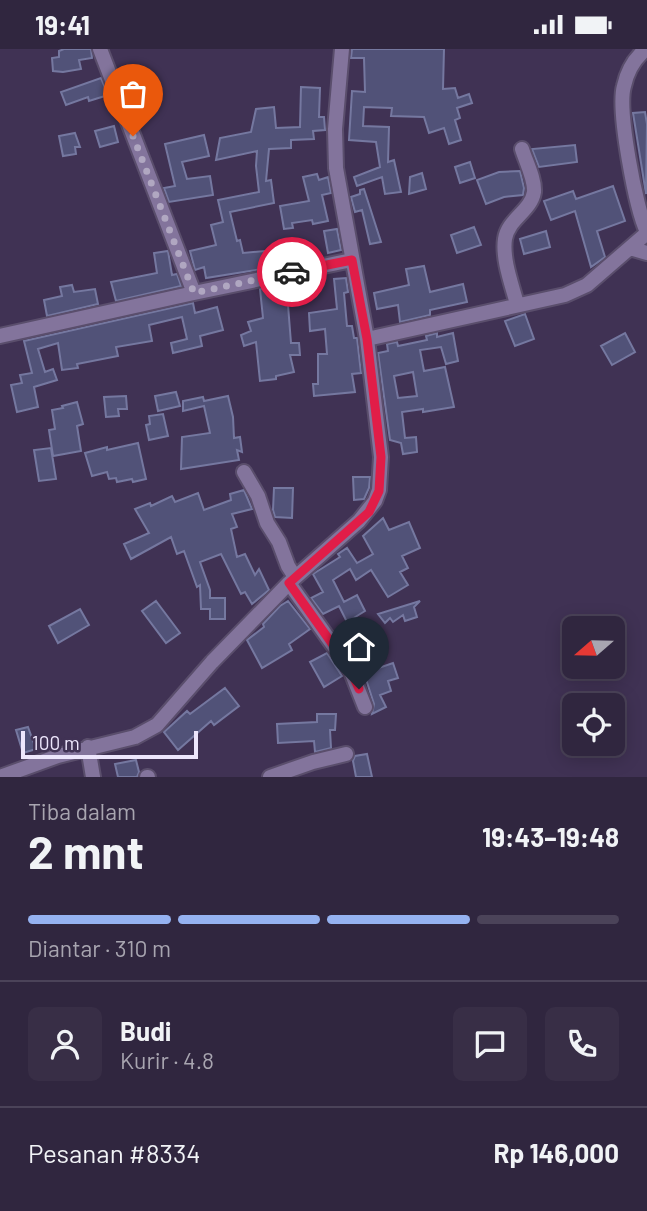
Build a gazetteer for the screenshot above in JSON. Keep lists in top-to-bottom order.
{
  "scale_bar": "100 m",
  "north": "left",
  "page": {
    "status": "19:41",
    "scale": "100 m",
    "heading": ["2 mnt", "Tiba dalam", "19:43–19:48"],
    "panel": [
      "Budi",
      "Kurir · 4.8",
      "Pesanan #8334",
      "Rp 146,000"
    ],
    "bar": "Diantar · 310 m"
  }
}
